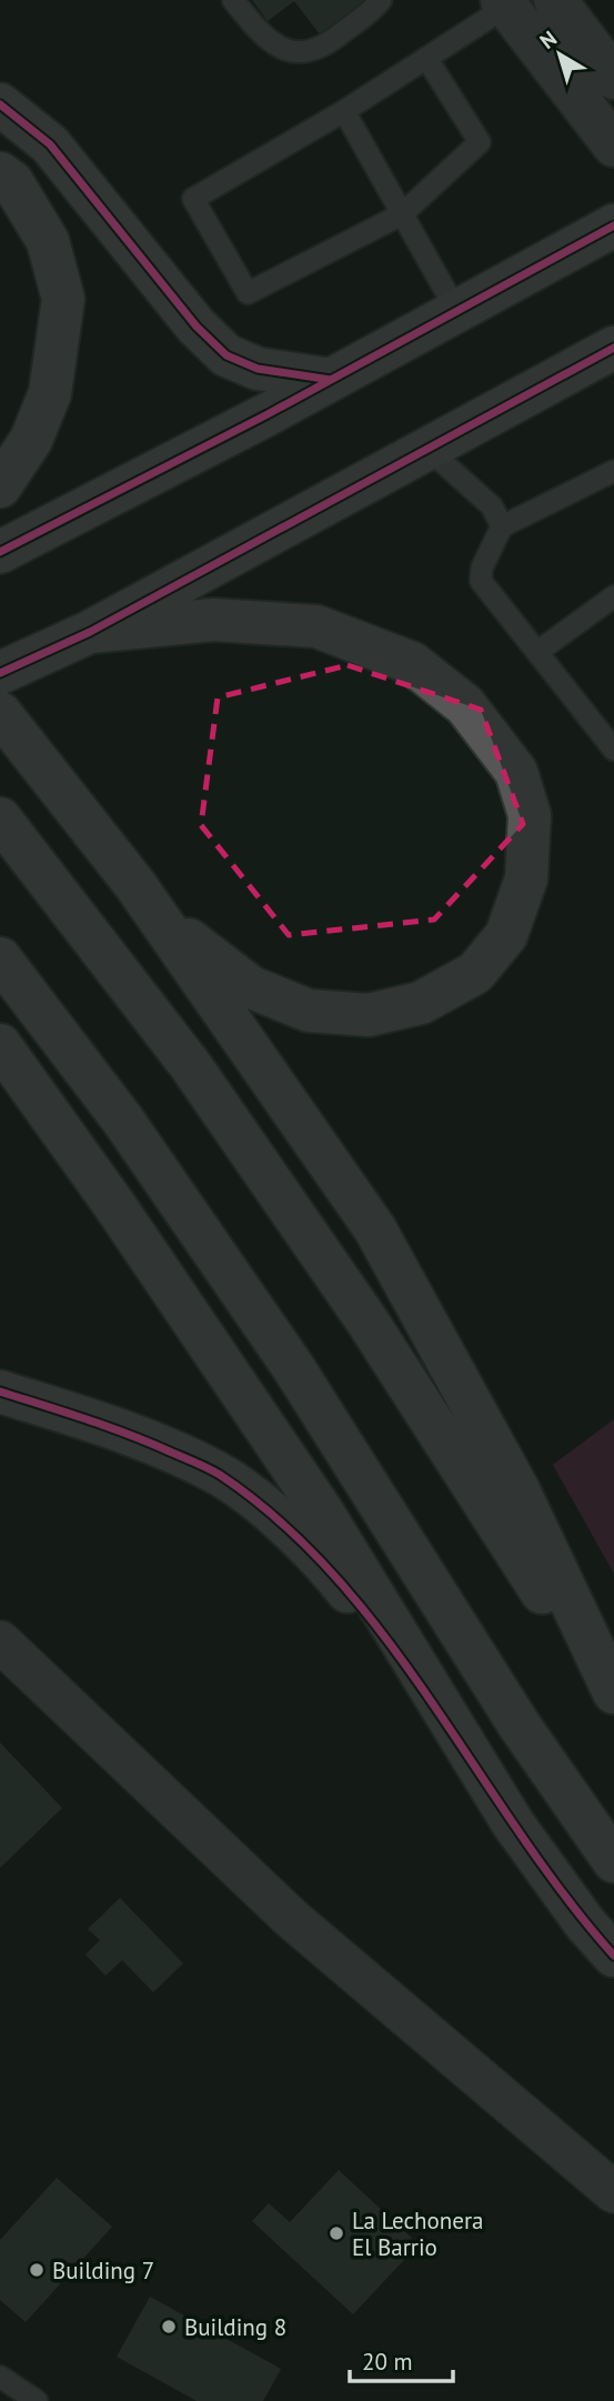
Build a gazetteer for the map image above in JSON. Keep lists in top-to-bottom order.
{
  "places": ["La Lechonera El Barrio", "Building 7", "Building 8"],
  "scale_bar": "20 m",
  "north": "top left"
}
